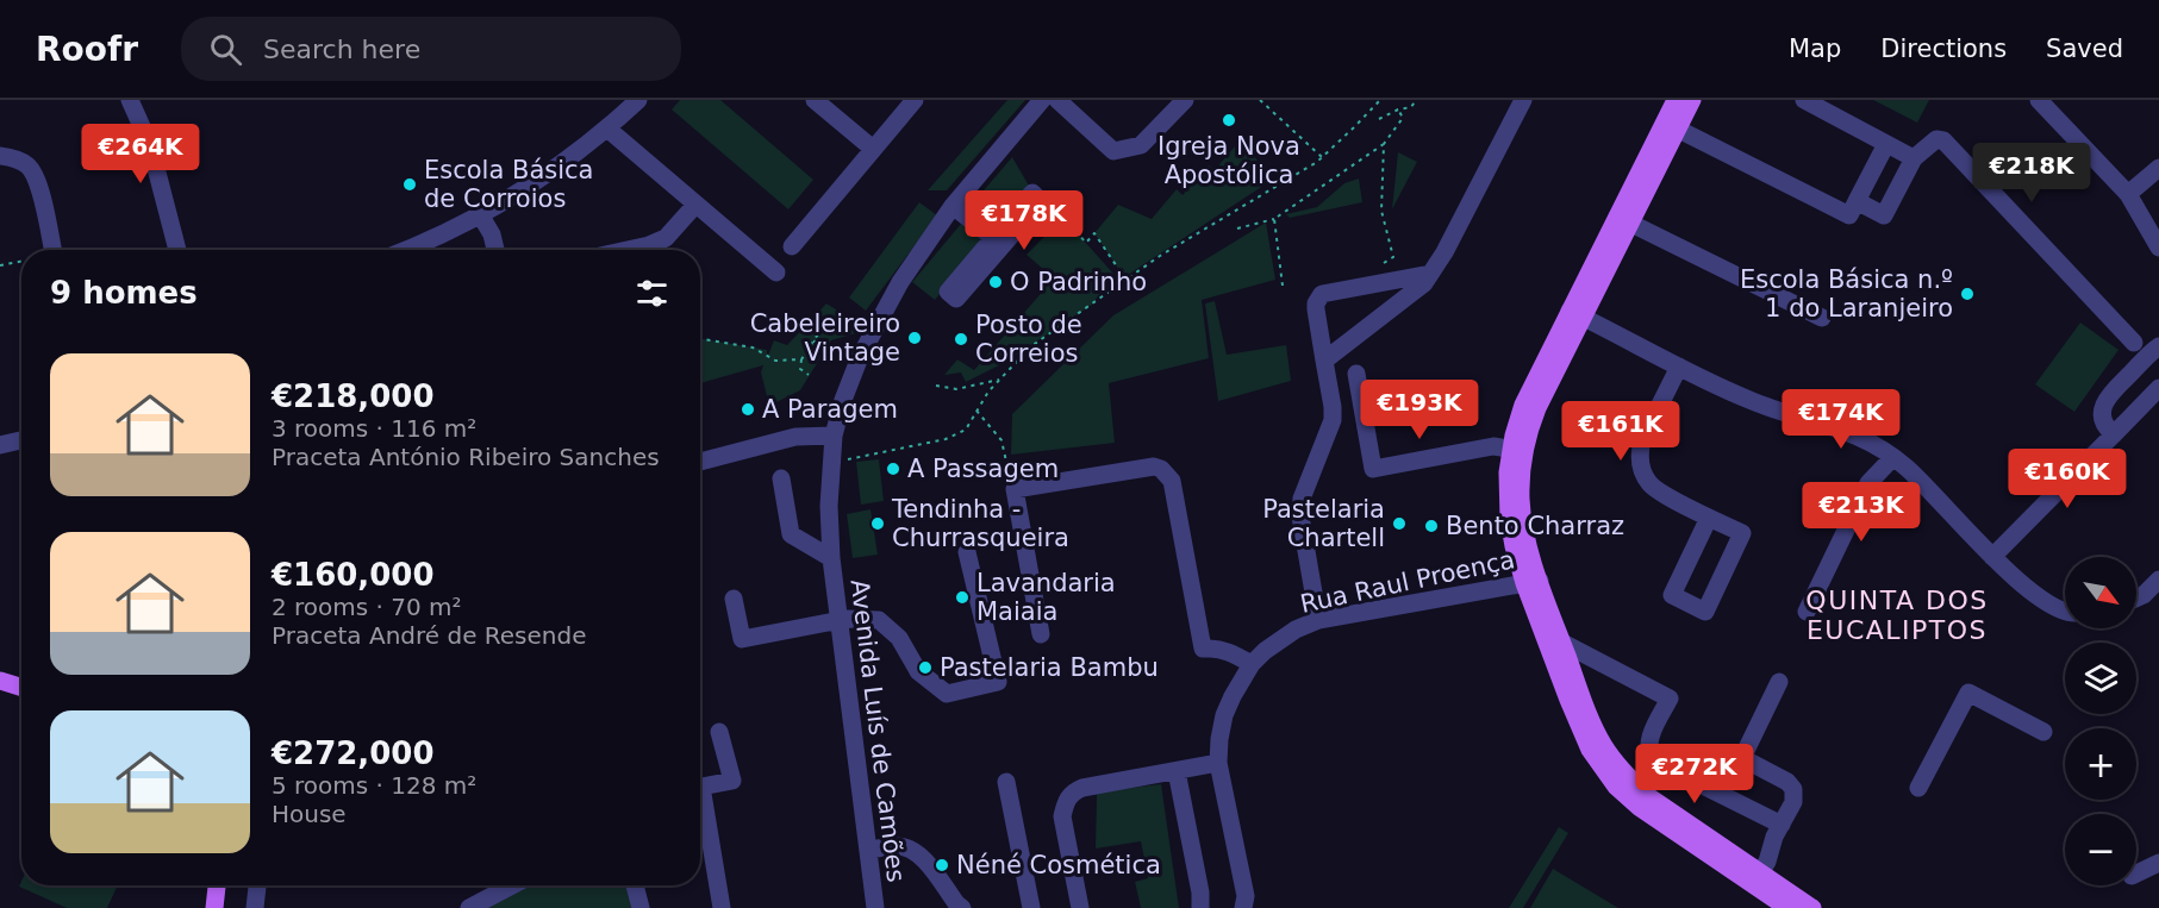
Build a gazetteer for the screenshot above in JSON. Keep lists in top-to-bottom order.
{
  "streets": {
    "street": ["Rua Raul Proença", "Avenida Luís de Camões"]
  },
  "districts": ["QUINTA DOS EUCALIPTOS"],
  "places": [
    "Igreja Nova Apostólica",
    "Escola Básica de Corroios",
    "O Padrinho",
    "Escola Básica n.º 1 do Laranjeiro",
    "Cabeleireiro Vintage",
    "Posto de Correios",
    "A Paragem",
    "A Passagem",
    "Tendinha - Churrasqueira",
    "Pastelaria Chartell",
    "Bento Charraz",
    "Lavandaria Maiaia",
    "Pastelaria Bambu",
    "Néné Cosmética"
  ],
  "north": "bottom right",
  "page": {
    "header": "Roofr",
    "search": "Search here",
    "nav": ["Map", "Directions", "Saved"],
    "price": [
      "€264K",
      "€218K",
      "€178K",
      "€193K",
      "€174K",
      "€161K",
      "€160K",
      "€213K",
      "€272K"
    ],
    "heading": "9 homes",
    "list": [
      {
        "name": "€218,000",
        "note": "3 rooms · 116 m² · Praceta António Ribeiro Sanches"
      },
      {
        "name": "€160,000",
        "note": "2 rooms · 70 m² · Praceta André de Resende"
      },
      {
        "name": "€272,000",
        "note": "5 rooms · 128 m² · House"
      }
    ],
    "map_buttons": ["+", "−"]
  }
}
